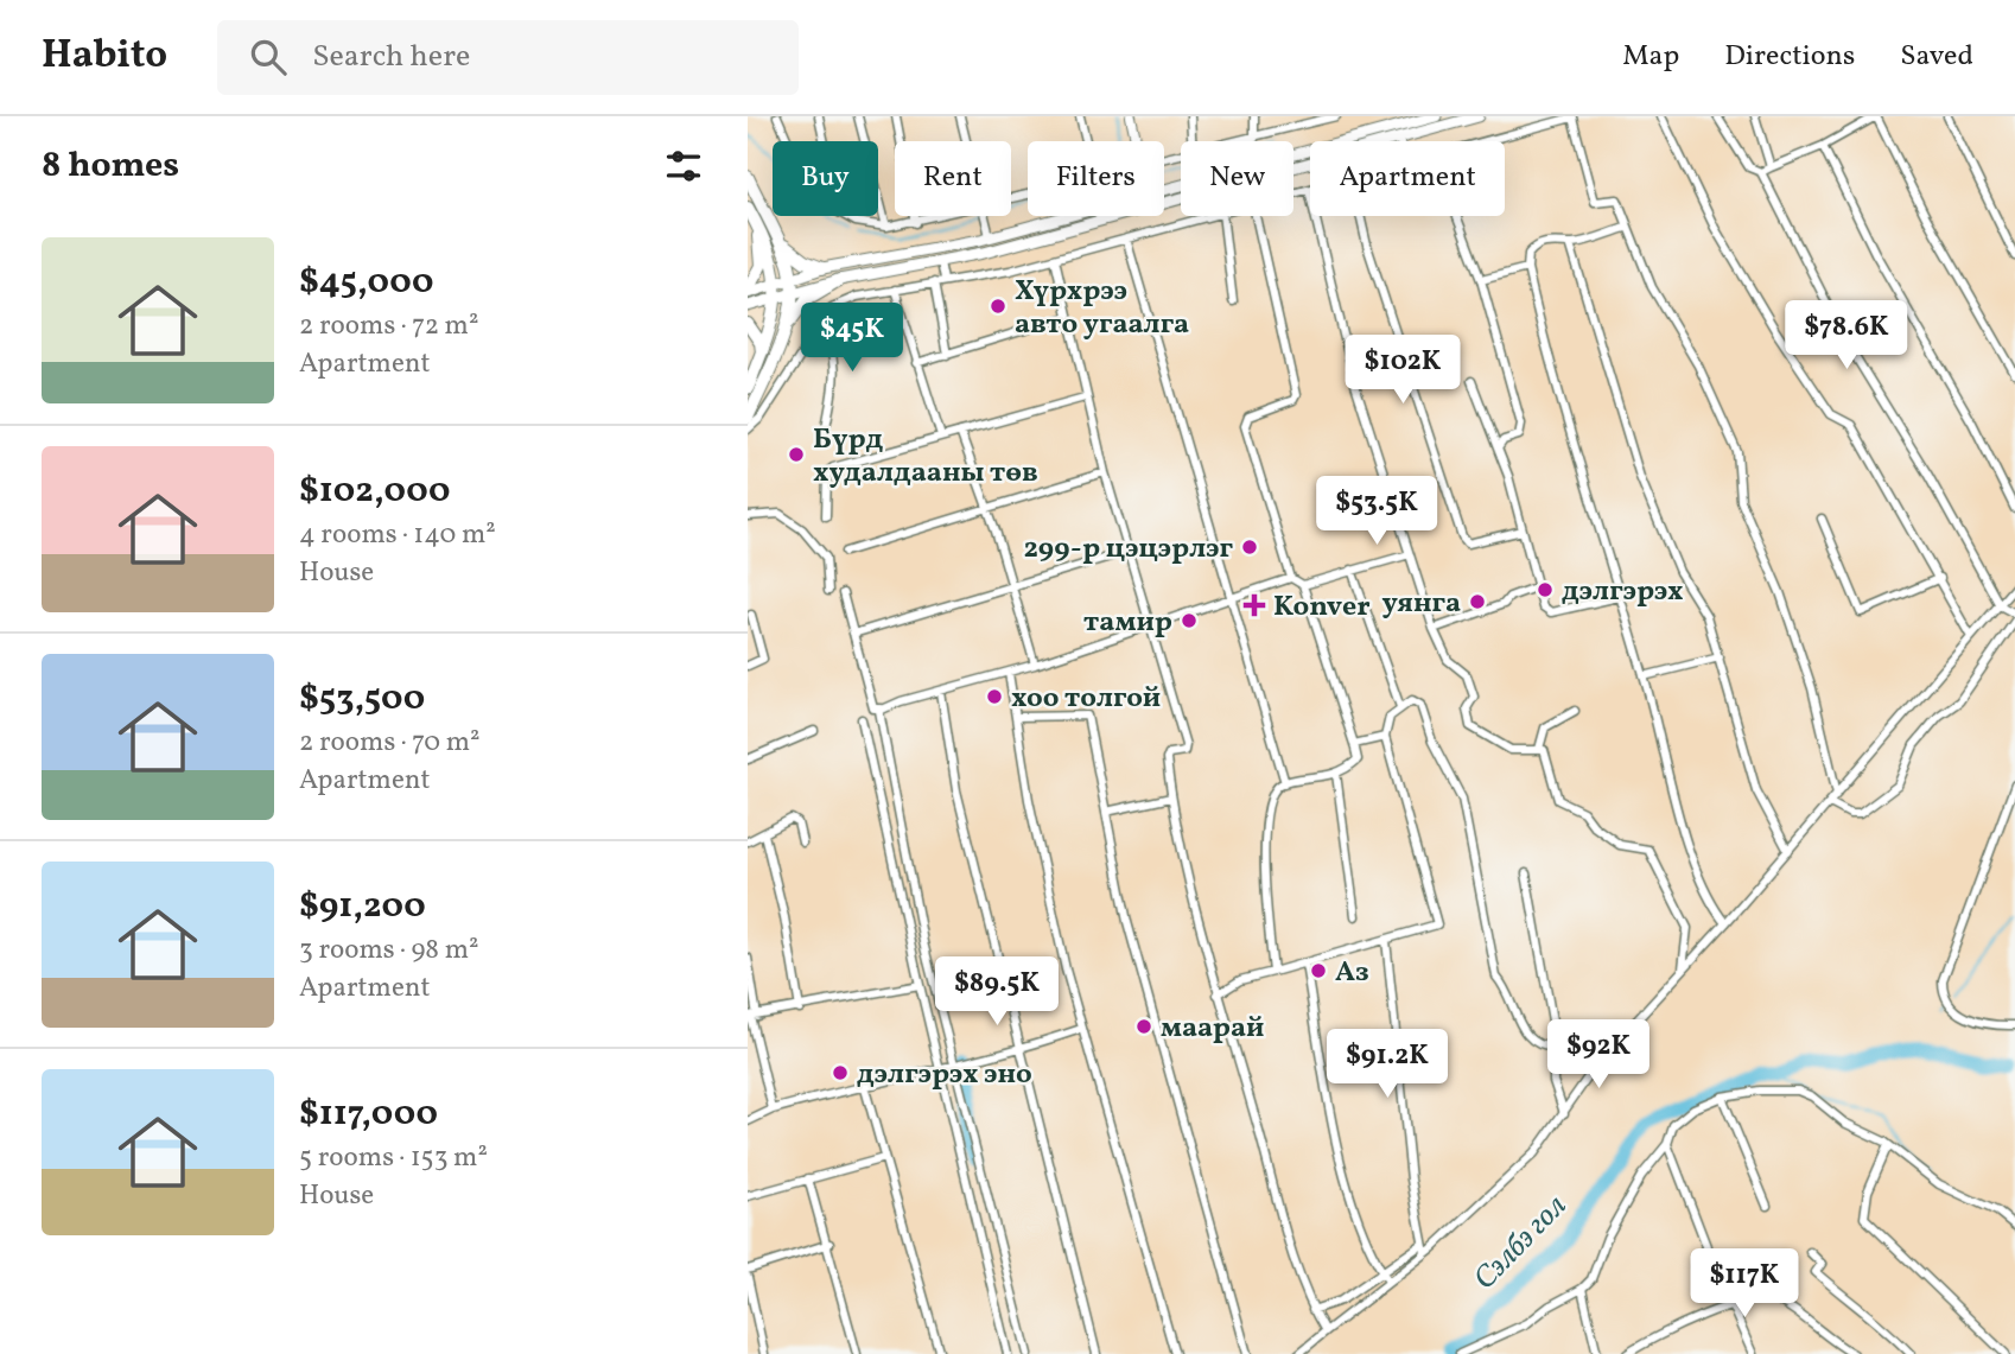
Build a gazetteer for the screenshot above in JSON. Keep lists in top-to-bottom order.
{
  "water": ["Сэлбэ гол"],
  "places": {
    "other": [
      "Хүрхрээ авто угаалга",
      "Бүрд худалдааны төв",
      "299-р цэцэрлэг",
      "дэлгэрэх",
      "уянга",
      "тамир",
      "хоо толгой",
      "Аз",
      "маарай",
      "дэлгэрэх эно"
    ],
    "health": ["Konver"]
  },
  "page": {
    "header": "Habito",
    "search": "Search here",
    "nav": ["Map", "Directions", "Saved"],
    "heading": "8 homes",
    "chip": [
      "Buy",
      "Rent",
      "Filters",
      "New",
      "Apartment"
    ],
    "list": [
      {
        "name": "$45,000",
        "note": "2 rooms · 72 m² · Apartment"
      },
      {
        "name": "$102,000",
        "note": "4 rooms · 140 m² · House"
      },
      {
        "name": "$53,500",
        "note": "2 rooms · 70 m² · Apartment"
      },
      {
        "name": "$91,200",
        "note": "3 rooms · 98 m² · Apartment"
      },
      {
        "name": "$117,000",
        "note": "5 rooms · 153 m² · House"
      }
    ],
    "price": [
      "$78.6K",
      "$45K",
      "$102K",
      "$53.5K",
      "$89.5K",
      "$92K",
      "$91.2K",
      "$117K"
    ]
  }
}
